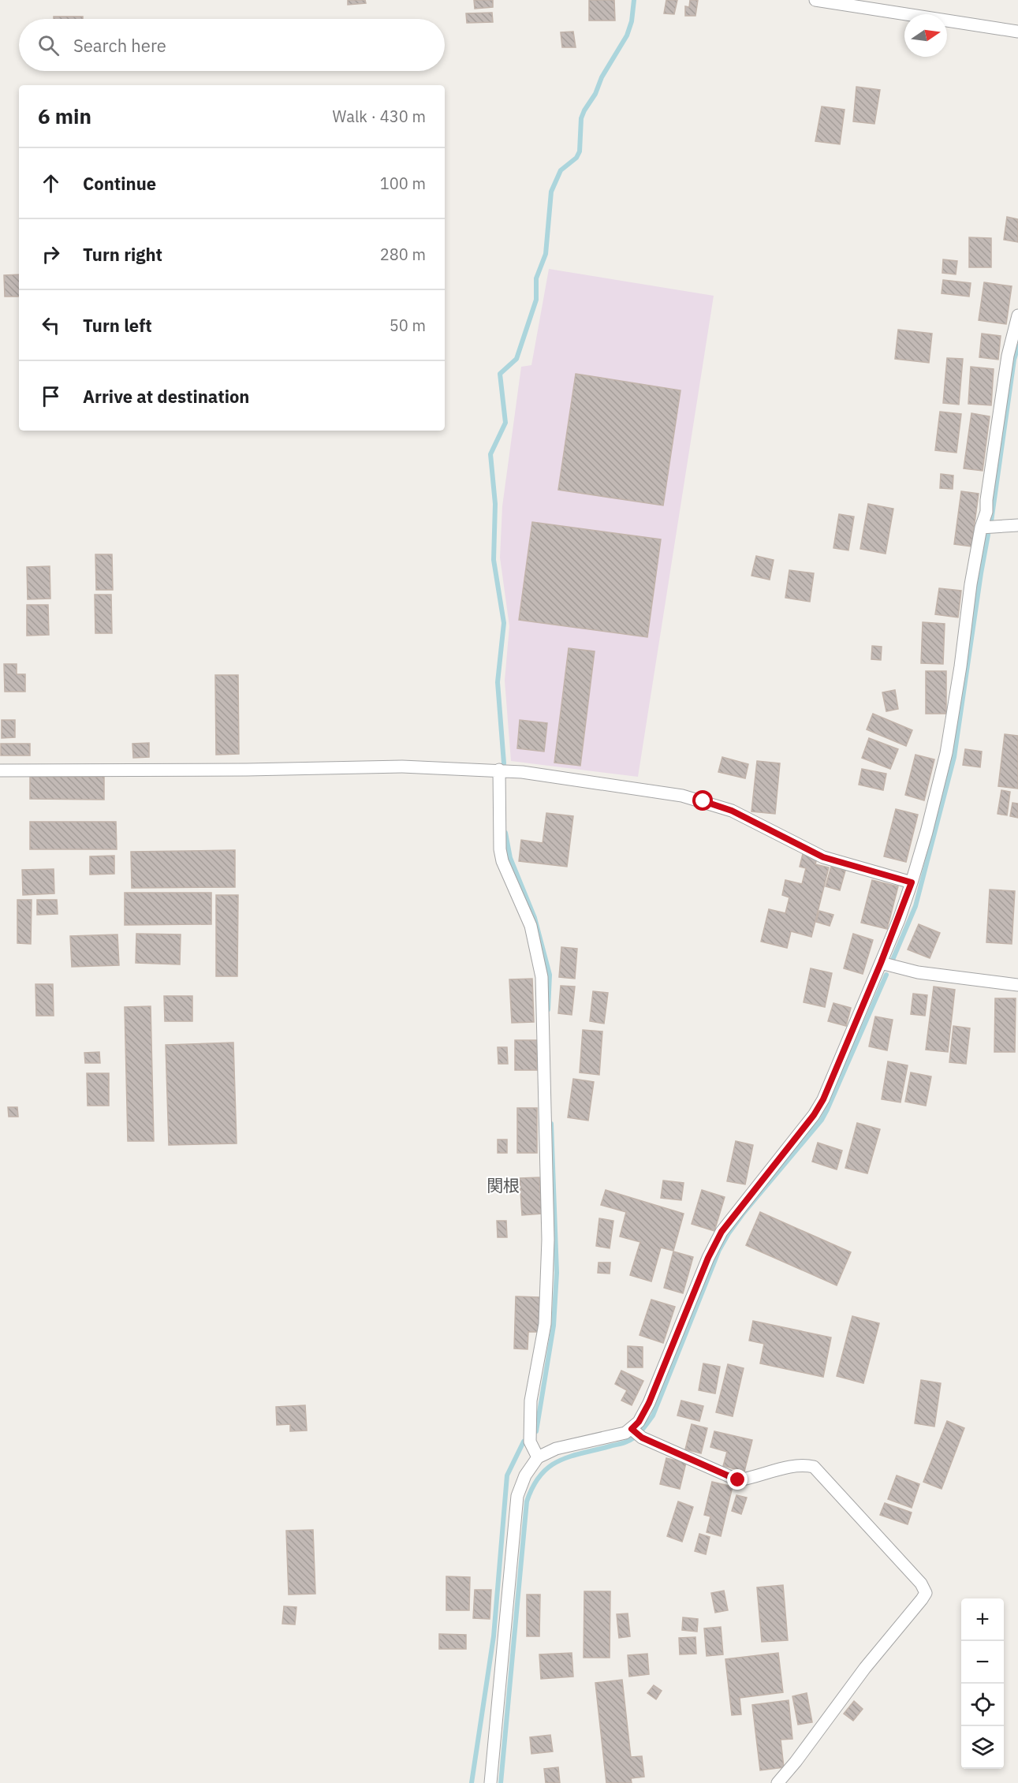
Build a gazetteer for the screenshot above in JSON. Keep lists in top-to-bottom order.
{
  "districts": ["関根"],
  "north": "right",
  "page": {
    "search": "Search here",
    "heading": ["6 min", "Walk · 430 m"],
    "list": [
      ["Continue", "100 m"],
      ["Turn right", "280 m"],
      ["Turn left", "50 m"],
      "Arrive at destination"
    ],
    "map_buttons": ["+", "−"]
  }
}
